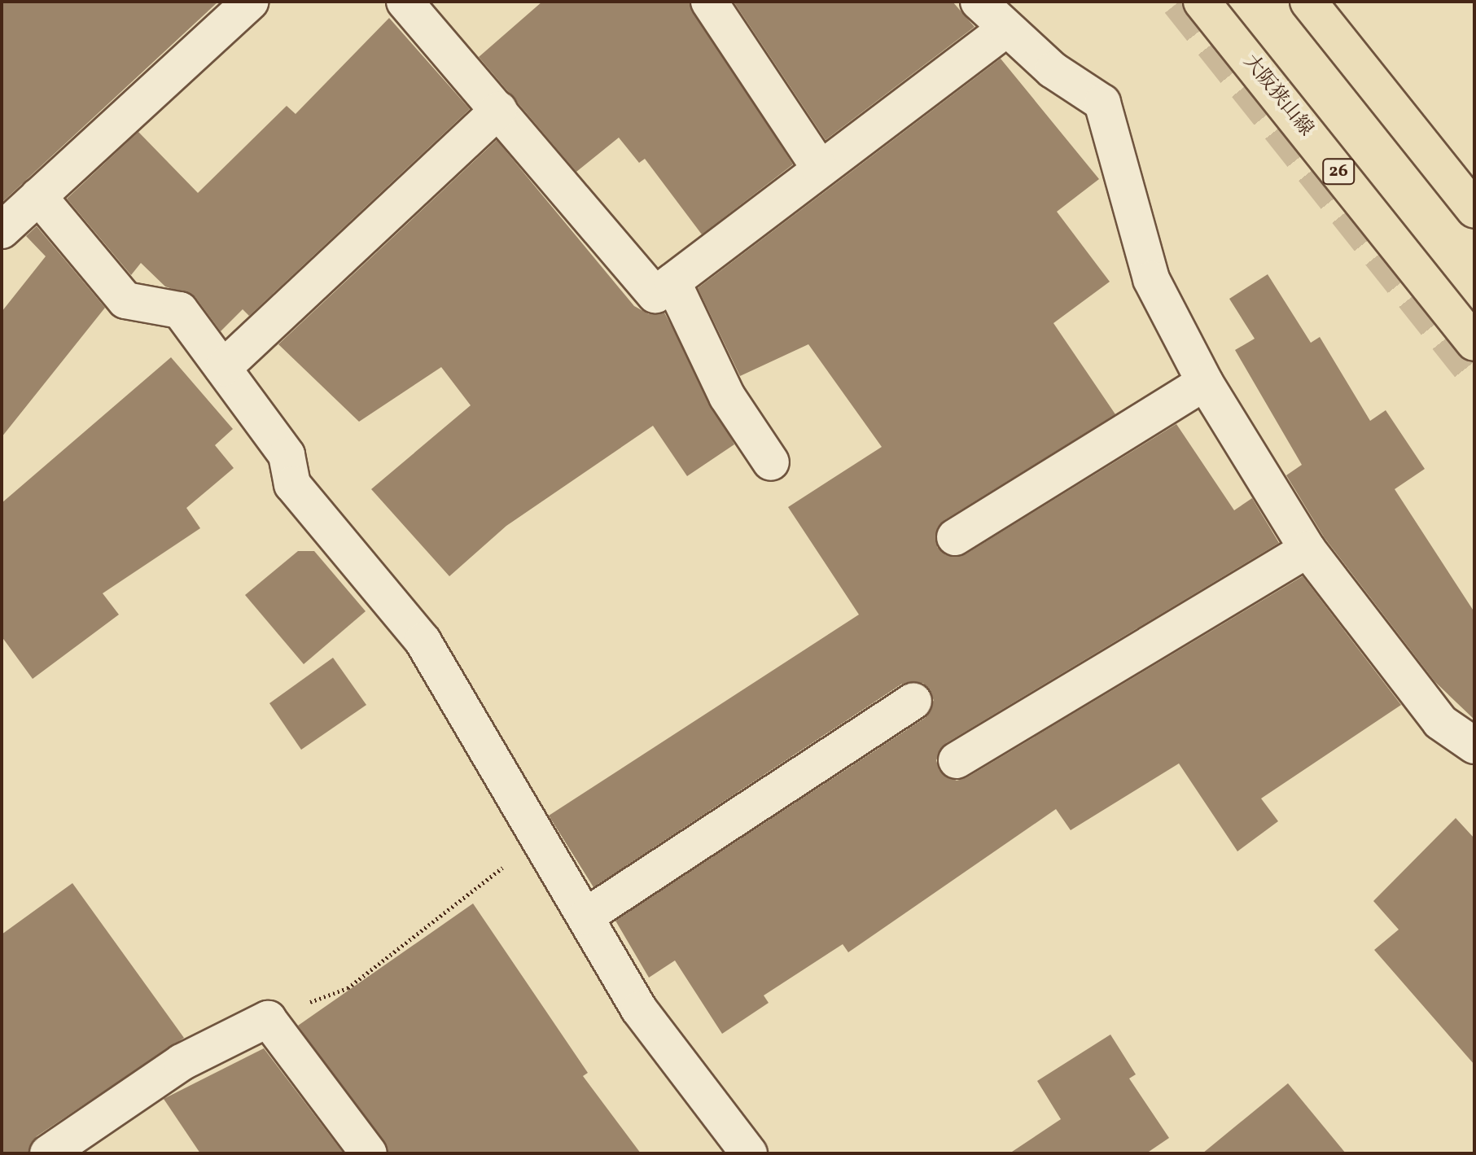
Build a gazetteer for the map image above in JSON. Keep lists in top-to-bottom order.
{
  "streets": {
    "main road": ["大阪狭山線", "26"]
  }
}
